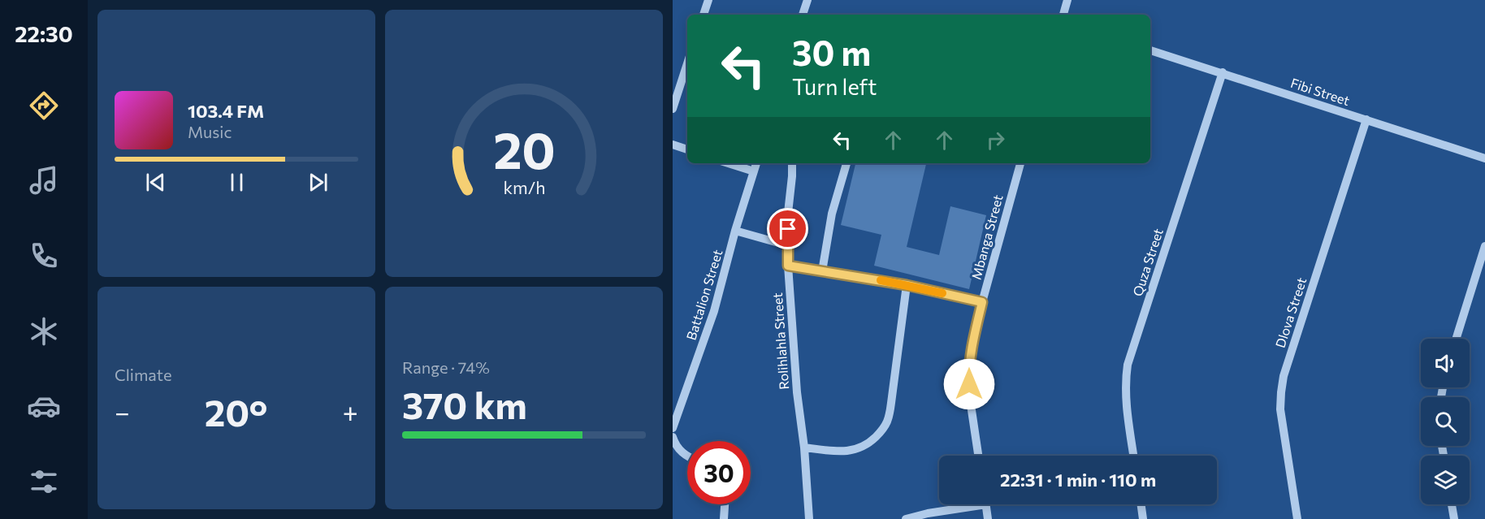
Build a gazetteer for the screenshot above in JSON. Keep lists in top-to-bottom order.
{
  "streets": {
    "street": [
      "Fibi Street",
      "Mbanga Street",
      "Quza Street",
      "Battalion Street",
      "Dlova Street",
      "Rolihlahla Street"
    ]
  },
  "crossings": [
    ["Fibi Street", "Quza Street"],
    ["Fibi Street", "Dlova Street"]
  ],
  "page": {
    "tabs": "22:30",
    "turn": ["30 m", "Turn left"],
    "song": ["103.4 FM", "Music"],
    "tile": [
      "Climate",
      ["Range · 74%", "370 km"]
    ],
    "heat": ["−", "20°", "+"],
    "limit": "30",
    "trip": "22:31 · 1 min · 110 m",
    "gauge": ["20", "km/h"]
  }
}
